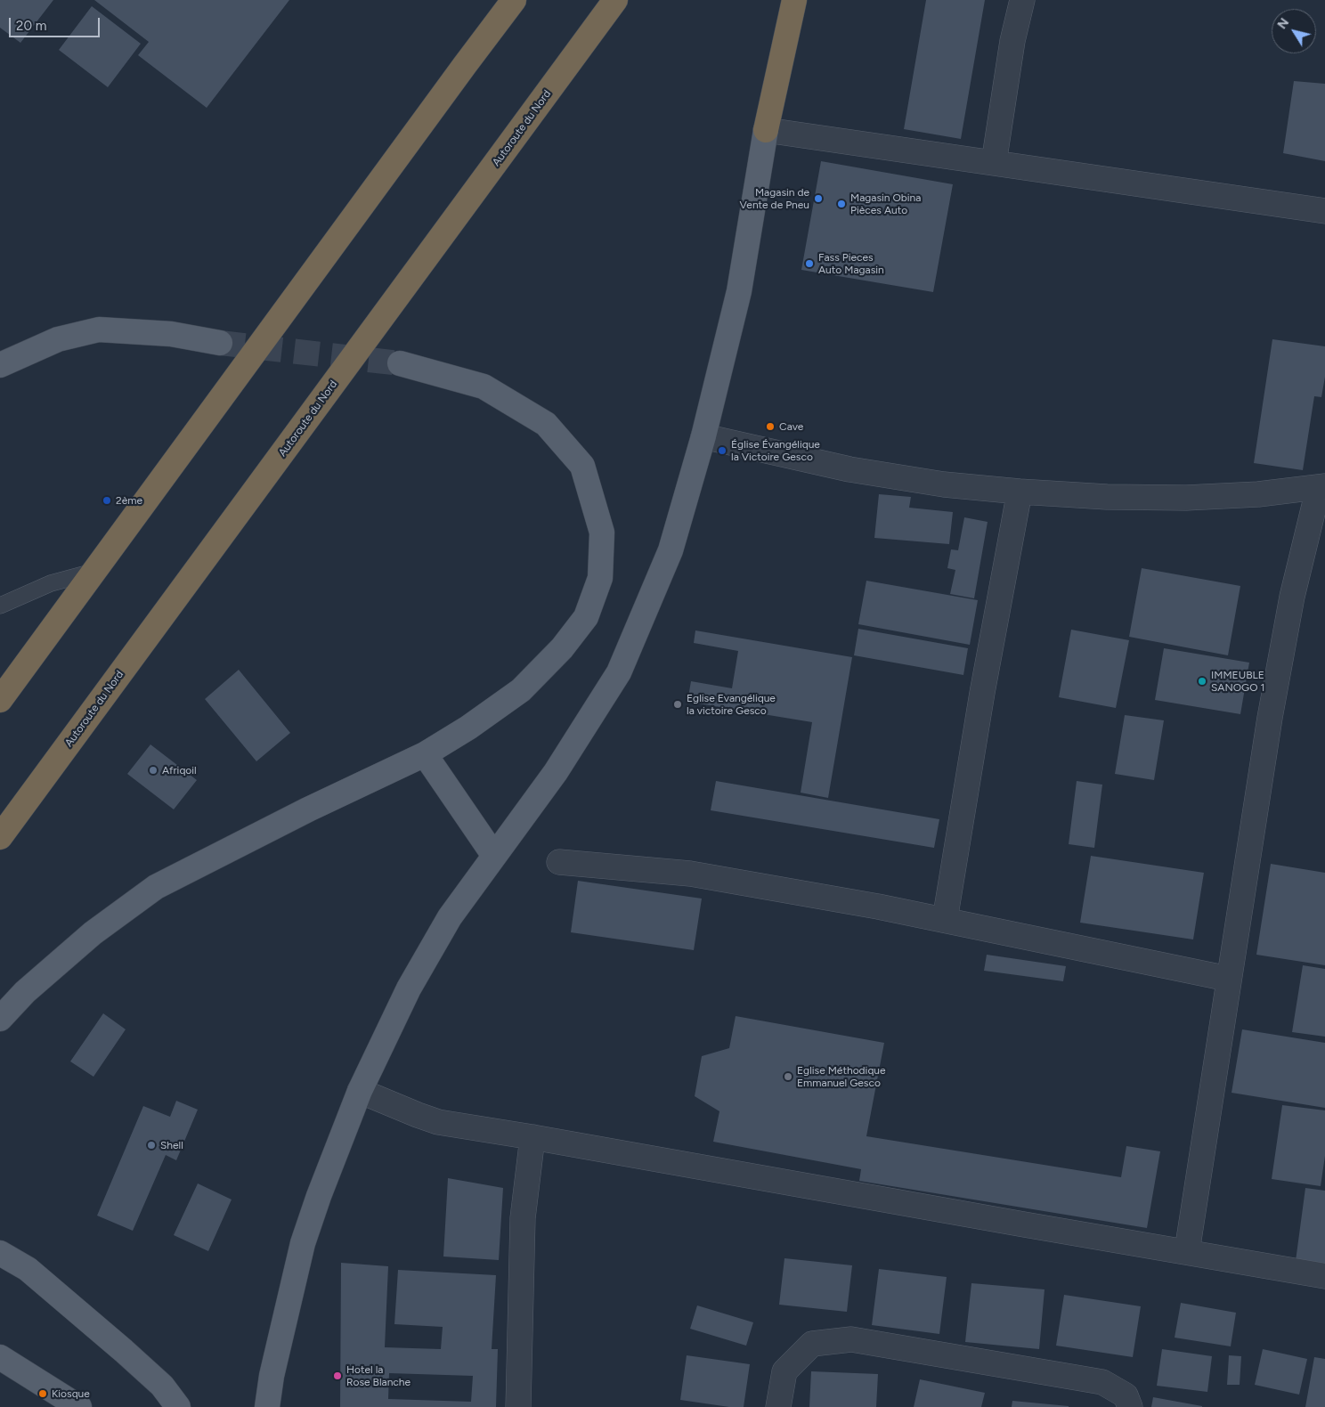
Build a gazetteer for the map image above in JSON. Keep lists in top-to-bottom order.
{
  "streets": {
    "highway": ["Autoroute du Nord"]
  },
  "places": [
    "Magasin de Vente de Pneu",
    "Magasin Obina Pièces Auto",
    "Fass Pieces Auto Magasin",
    "Cave",
    "Église Évangélique la Victoire Gesco",
    "2ème",
    "IMMEUBLE SANOGO 1",
    "Eglise Evangélique la victoire Gesco",
    "Afriqoil",
    "Eglise Méthodique Emmanuel Gesco",
    "Shell",
    "Hotel la Rose Blanche",
    "Kiosque"
  ],
  "scale_bar": "20 m",
  "north": "top left"
}
